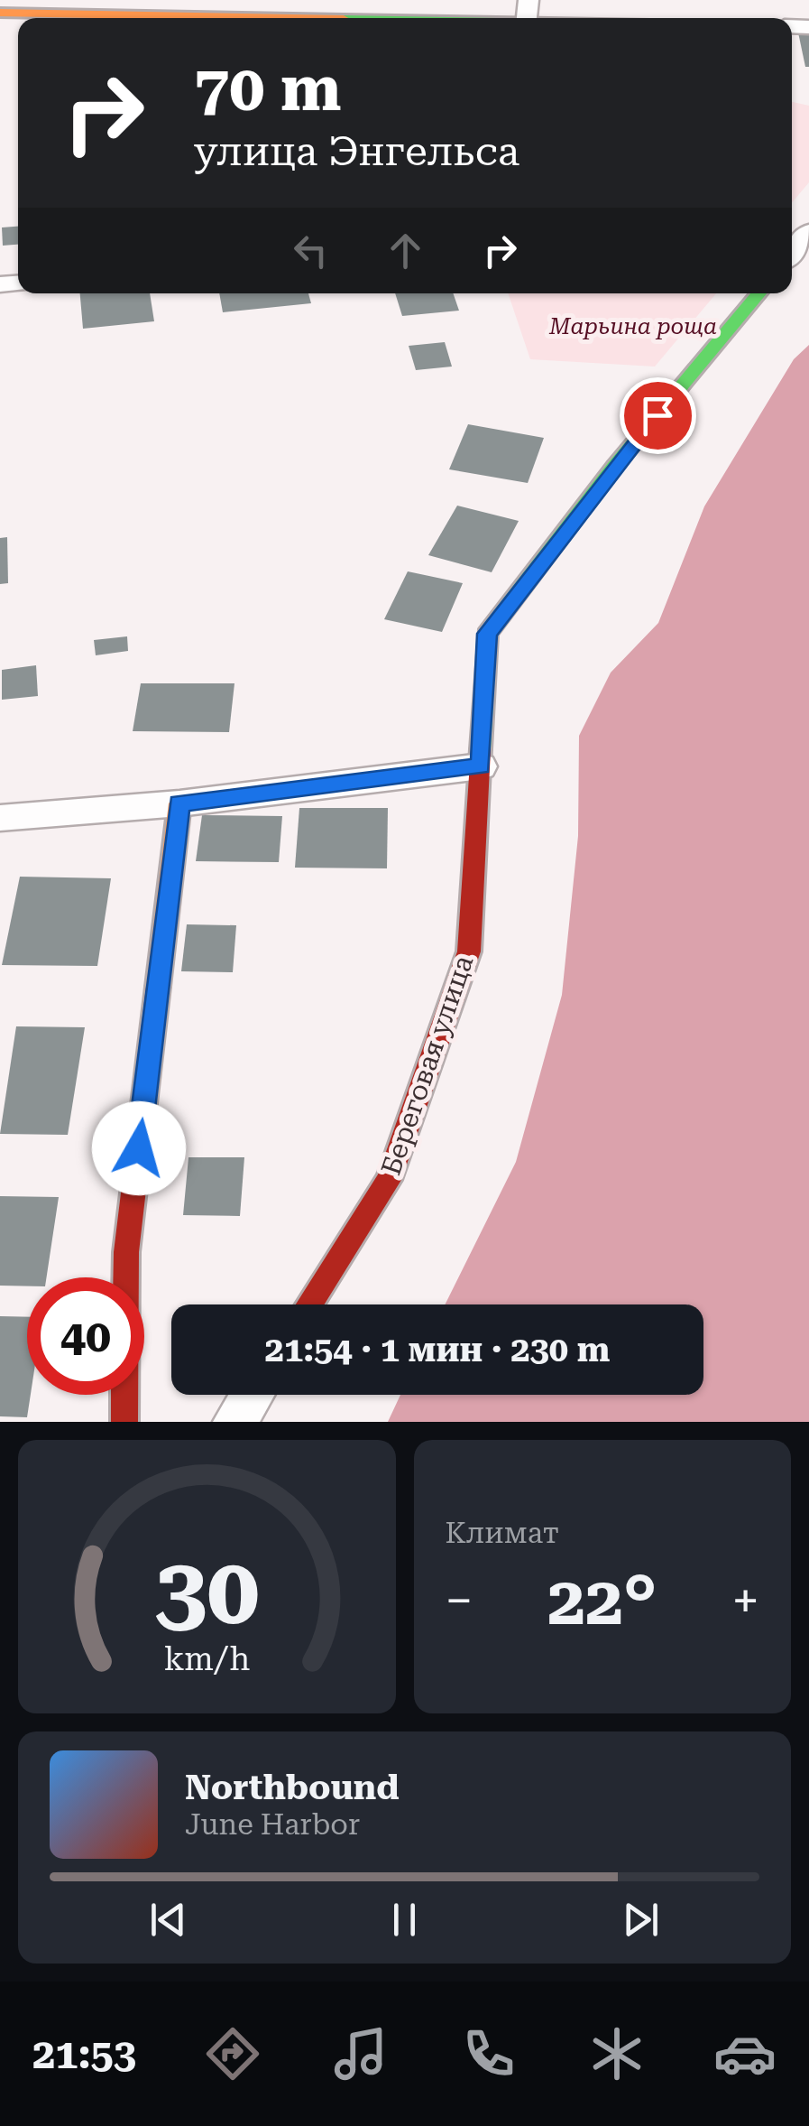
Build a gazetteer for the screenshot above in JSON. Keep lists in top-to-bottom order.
{
  "streets": {
    "street": ["Береговая улица"]
  },
  "parks": ["Марьина роща"],
  "page": {
    "turn": ["70 m", "улица Энгельса"],
    "limit": "40",
    "trip": "21:54 · 1 мин · 230 m",
    "tile": "Климат",
    "heat": ["−", "22°", "+"],
    "song": ["Northbound", "June Harbor"],
    "tabs": "21:53",
    "gauge": ["30", "km/h"]
  }
}
